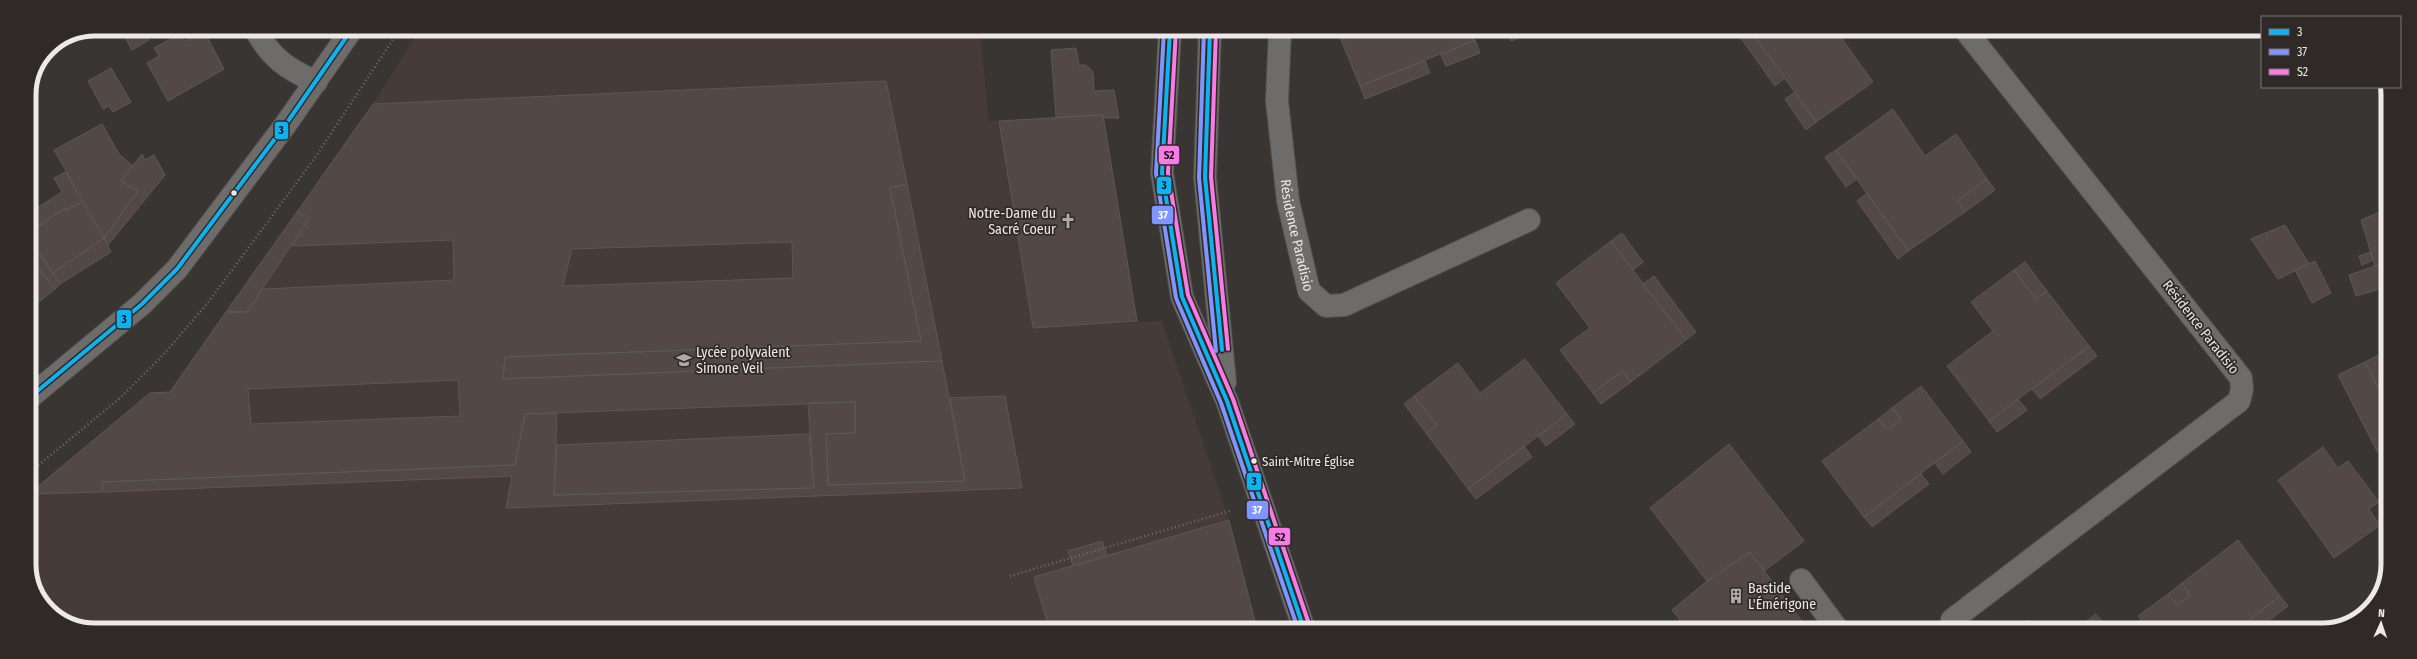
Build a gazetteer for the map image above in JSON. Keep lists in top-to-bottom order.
{
  "streets": {
    "street": ["Résidence Paradisio"]
  },
  "places": {
    "church": ["Notre-Dame du Sacré Coeur"],
    "school or university": ["Lycée polyvalent Simone Veil"],
    "other": ["Saint-Mitre Église"],
    "building": ["Bastide L'Émérigone"]
  },
  "lines": ["transit line 3", "transit line 37", "transit line S2"],
  "legend": ["3", "37", "S2"],
  "north": "top"
}
